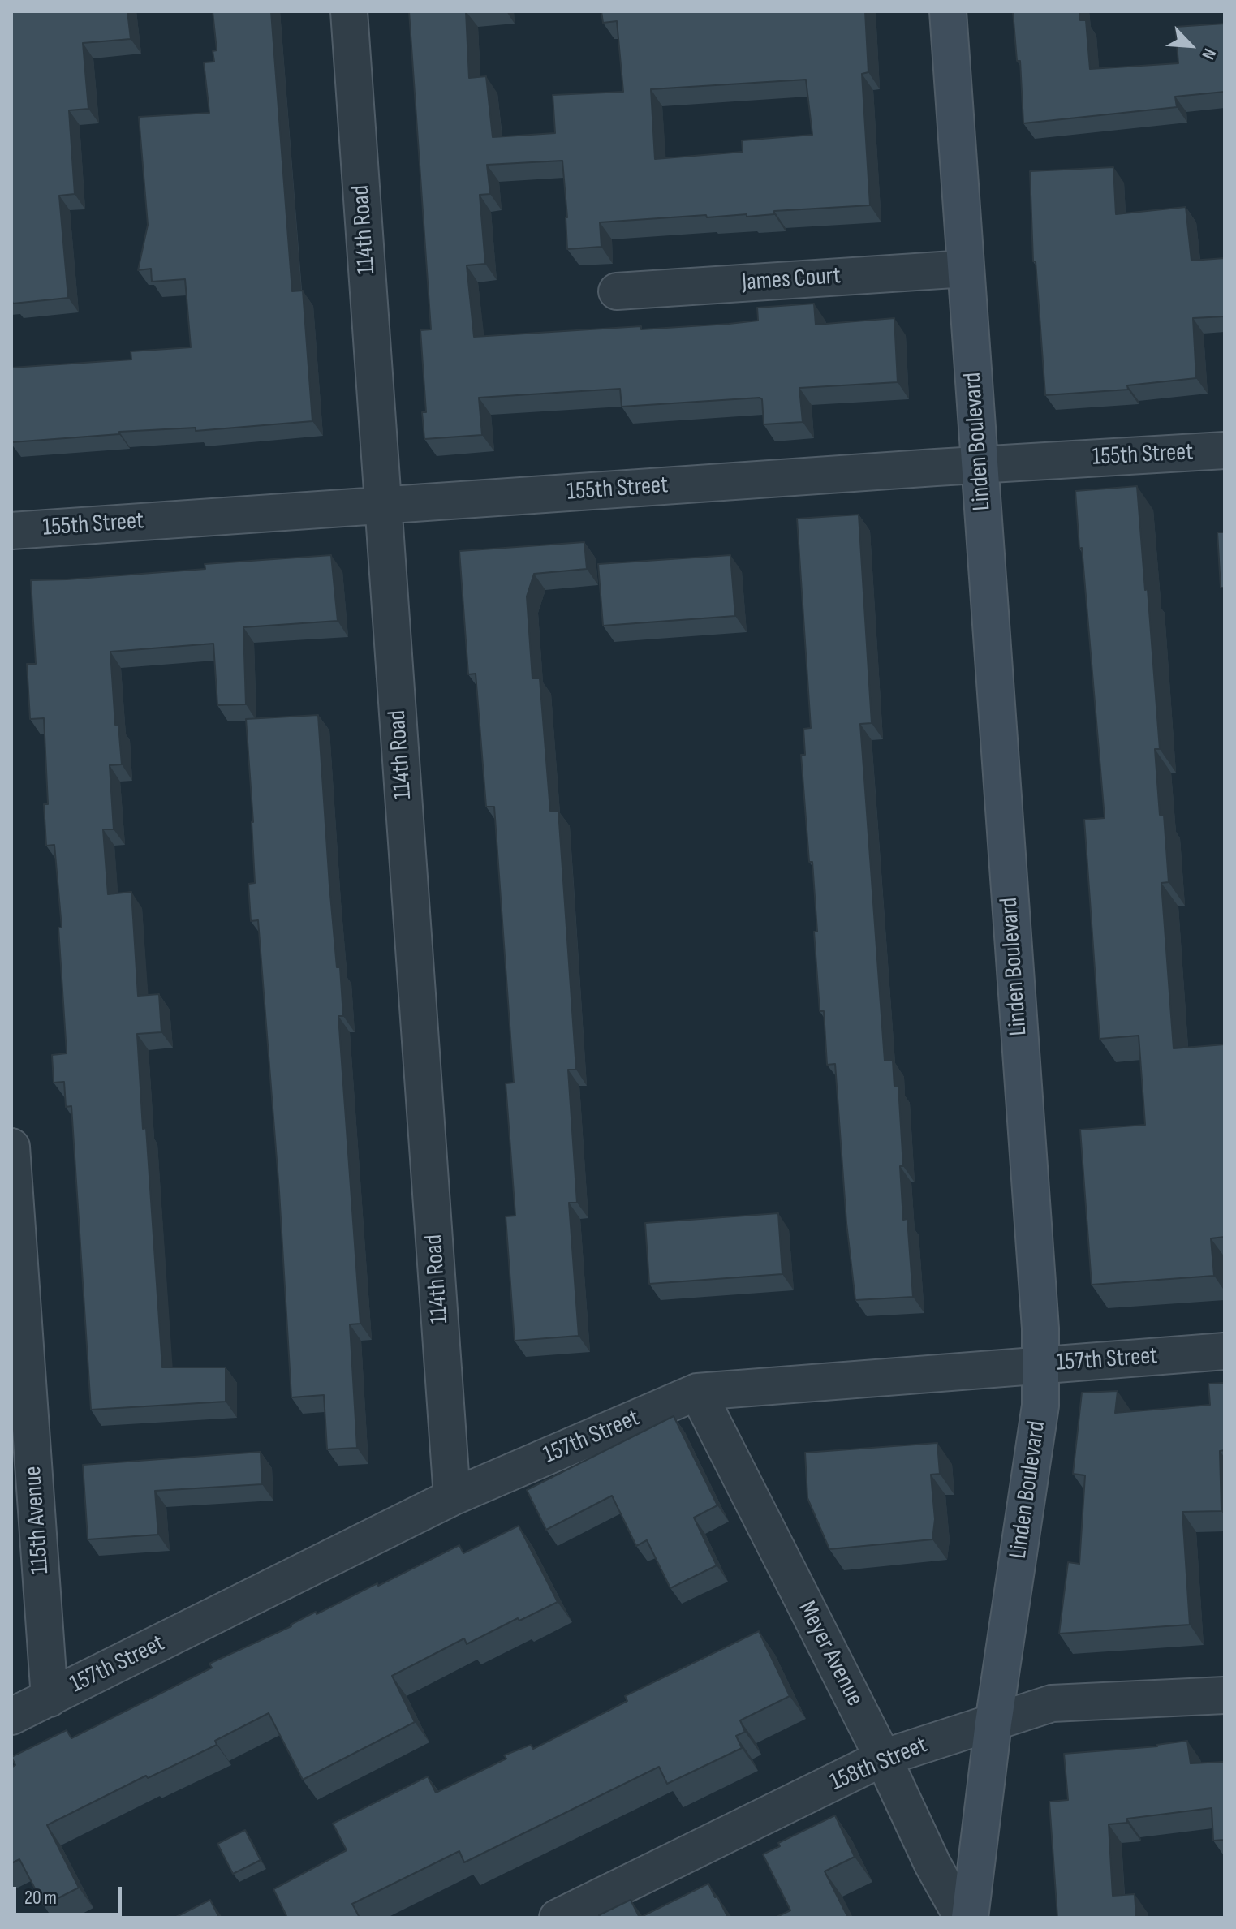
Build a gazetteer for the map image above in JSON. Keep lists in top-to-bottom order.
{
  "streets": {
    "main road": ["Linden Boulevard"],
    "street": [
      "114th Road",
      "James Court",
      "155th Street",
      "157th Street",
      "115th Avenue",
      "Meyer Avenue",
      "158th Street"
    ]
  },
  "crossings": [
    ["114th Road", "155th Street"],
    ["114th Road", "157th Street"],
    ["James Court", "Linden Boulevard"],
    ["Linden Boulevard", "155th Street"],
    ["Linden Boulevard", "157th Street"],
    ["Linden Boulevard", "158th Street"],
    ["157th Street", "115th Avenue"],
    ["157th Street", "Meyer Avenue"],
    ["Meyer Avenue", "158th Street"]
  ],
  "scale_bar": "20 m",
  "north": "bottom right"
}
